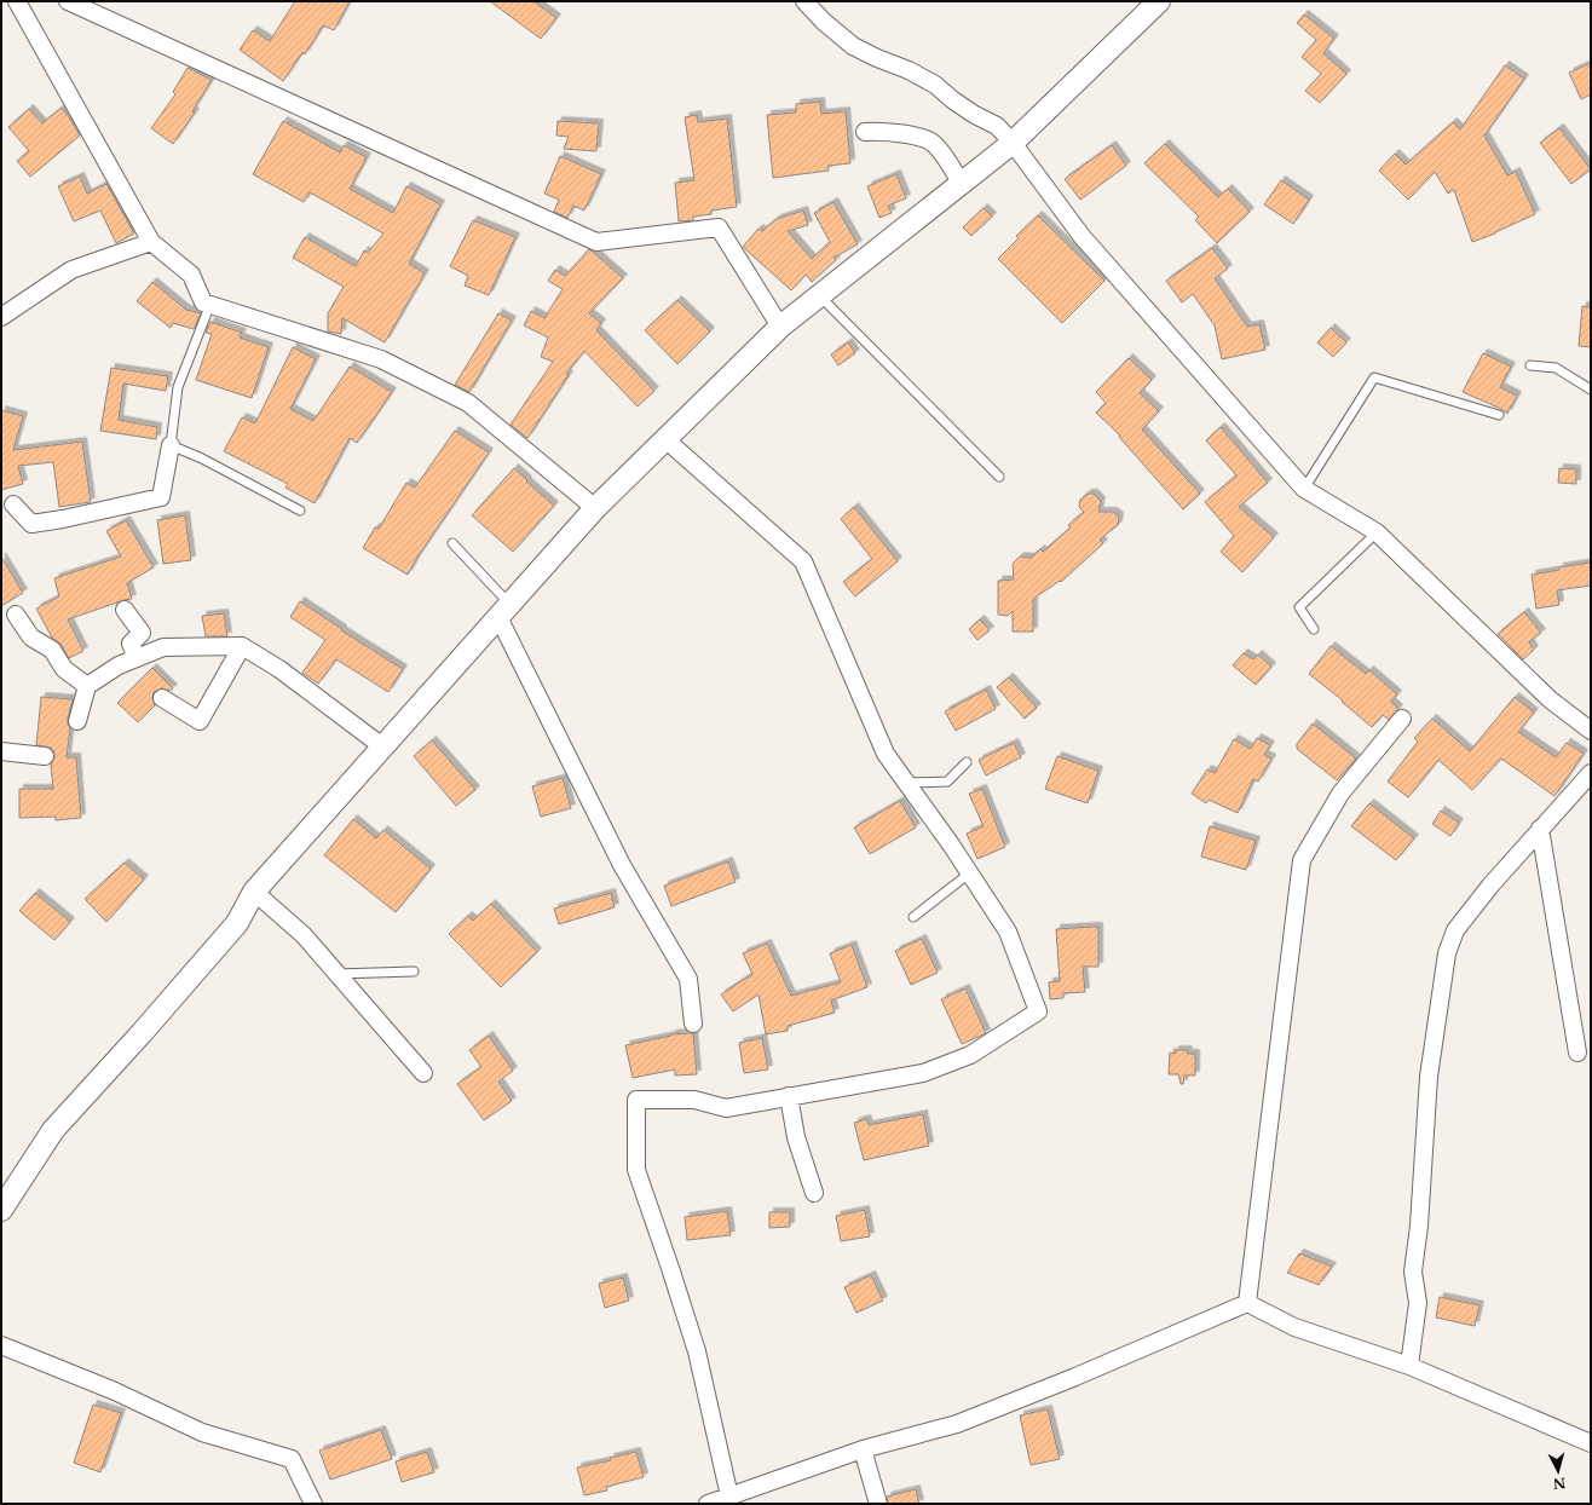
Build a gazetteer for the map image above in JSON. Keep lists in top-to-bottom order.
{
  "north": "bottom"
}
